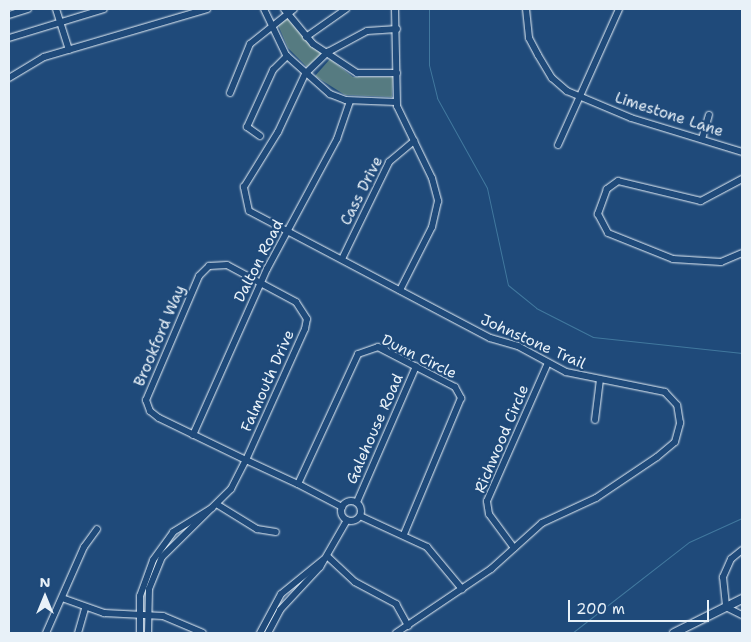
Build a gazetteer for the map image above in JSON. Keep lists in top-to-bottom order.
{
  "streets": {
    "street": [
      "Limestone Lane",
      "Cass Drive",
      "Dalton Road",
      "Brookford Way",
      "Johnstone Trail",
      "Dunn Circle",
      "Falmouth Drive",
      "Galehouse Road",
      "Richwood Circle"
    ]
  },
  "crossings": [
    ["Cass Drive", "Johnstone Trail"],
    ["Dalton Road", "Brookford Way"],
    ["Dalton Road", "Johnstone Trail"],
    ["Dalton Road", "Falmouth Drive"],
    ["Brookford Way", "Dunn Circle"],
    ["Brookford Way", "Falmouth Drive"],
    ["Johnstone Trail", "Richwood Circle"],
    ["Dunn Circle", "Galehouse Road"]
  ],
  "scale_bar": "200 m",
  "north": "top"
}
